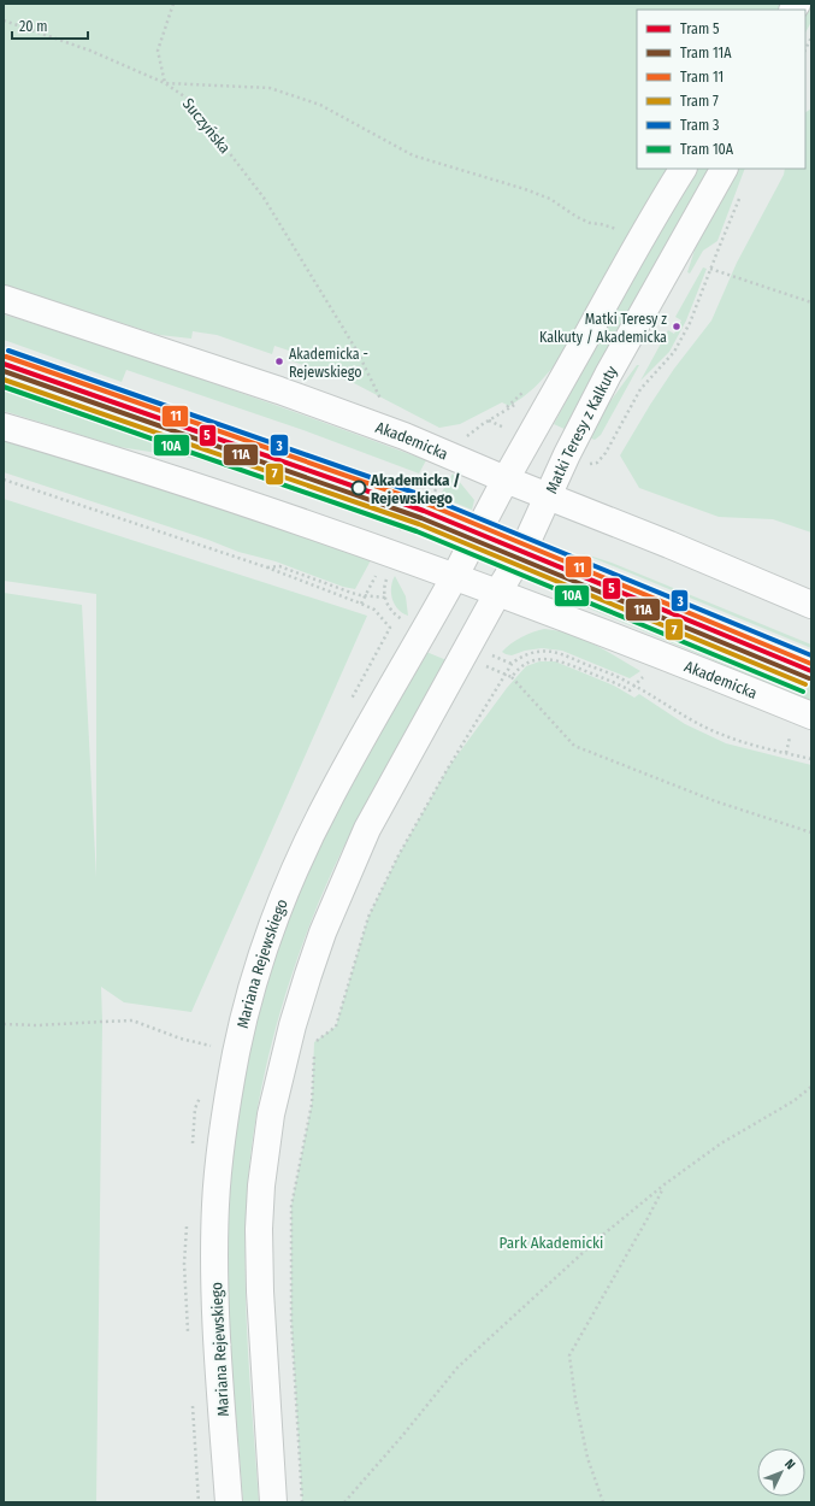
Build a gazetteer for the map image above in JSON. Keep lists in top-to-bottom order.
{
  "streets": {
    "street": ["Matki Teresy z Kalkuty", "Akademicka", "Mariana Rejewskiego"],
    "path": ["Suczyńska"]
  },
  "crossings": [
    ["Matki Teresy z Kalkuty", "Akademicka"],
    ["Akademicka", "Mariana Rejewskiego"]
  ],
  "parks": ["Park Akademicki"],
  "places": ["Matki Teresy z Kalkuty / Akademicka", "Akademicka - Rejewskiego", "Akademicka / Rejewskiego"],
  "lines": [
    "tram line 3",
    "tram line 11",
    "tram line 5",
    "tram line 11A",
    "tram line 7",
    "tram line 10A"
  ],
  "legend": [
    "Tram 5",
    "Tram 11A",
    "Tram 11",
    "Tram 7",
    "Tram 3",
    "Tram 10A"
  ],
  "scale_bar": "20 m",
  "north": "top right"
}
